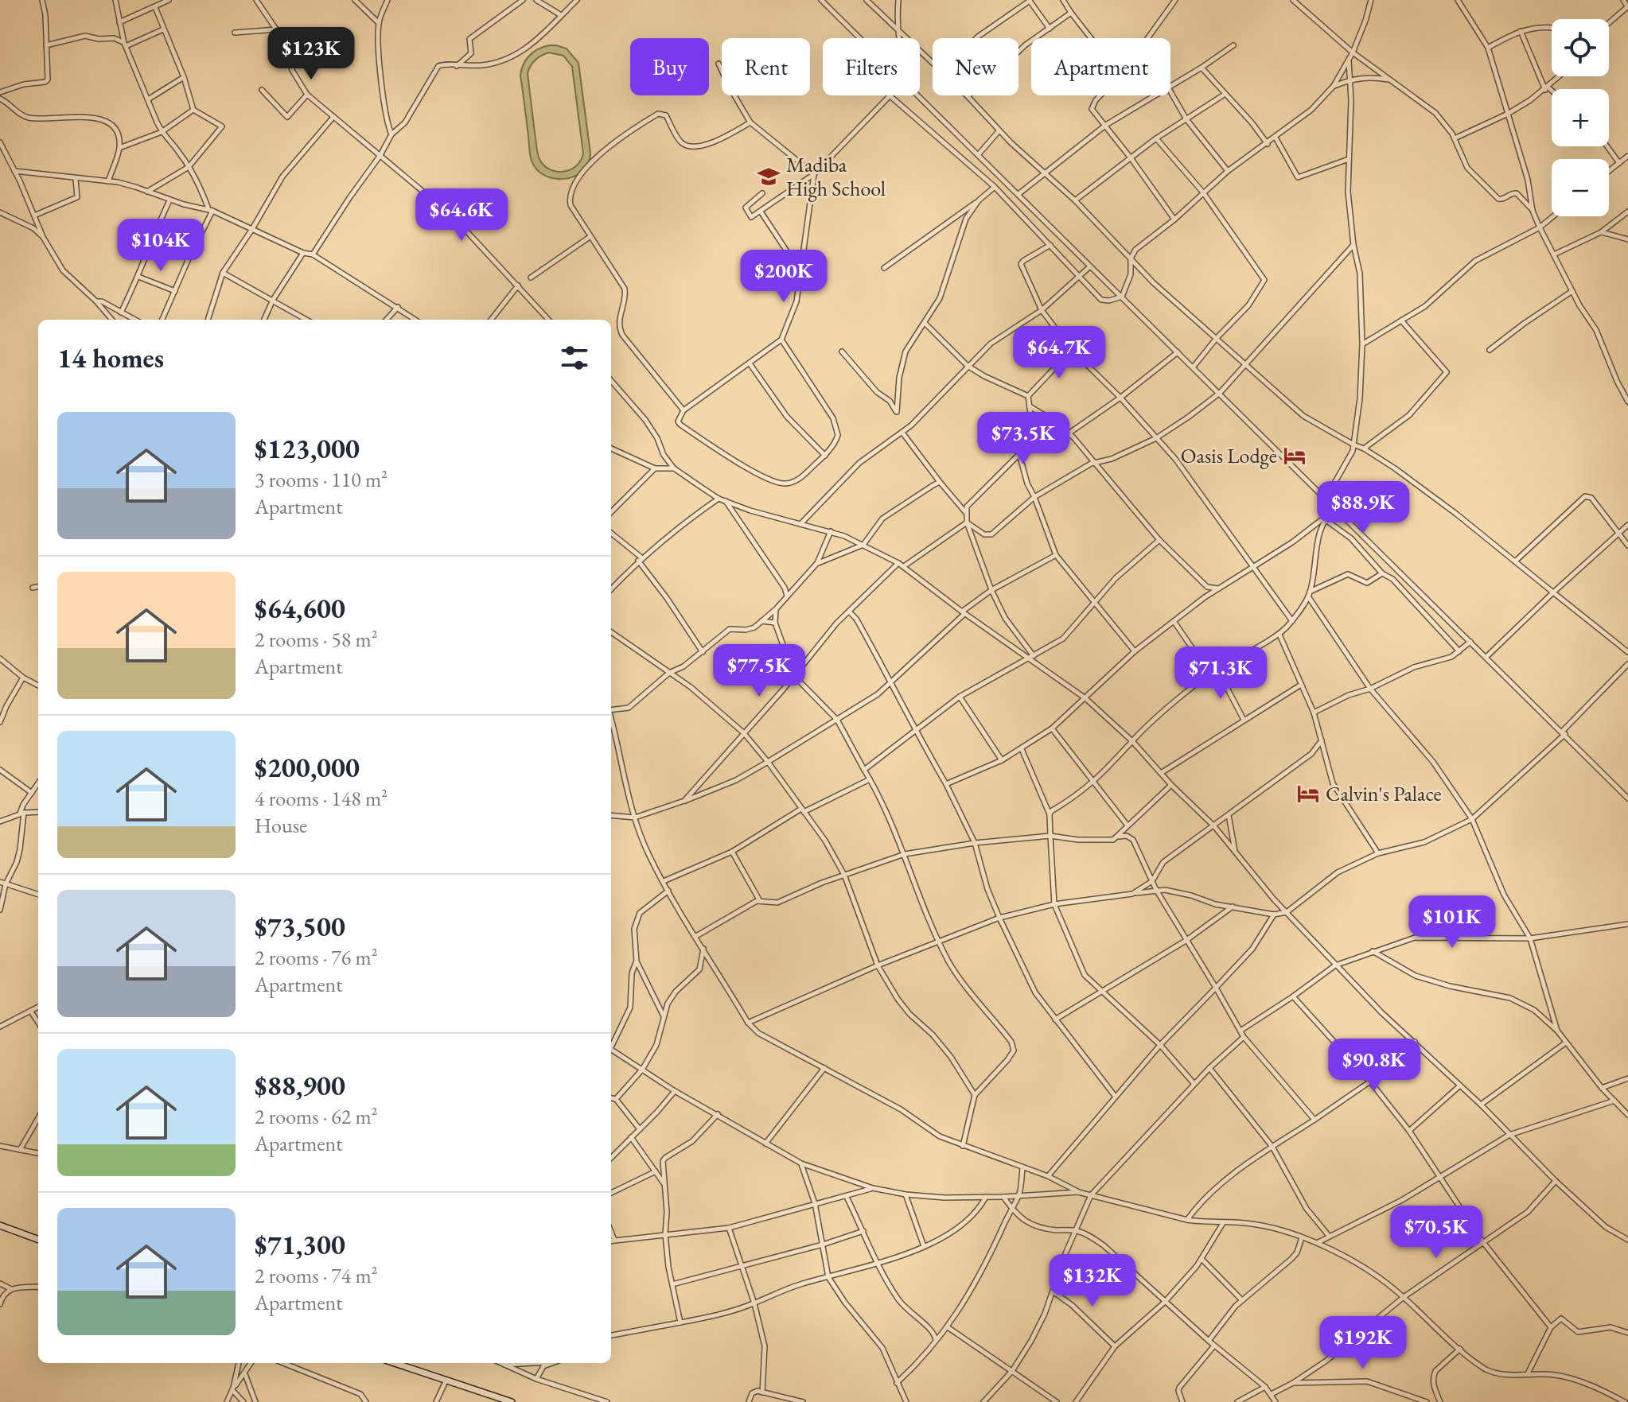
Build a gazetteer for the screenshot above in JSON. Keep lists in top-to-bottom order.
{
  "places": {
    "school or university": ["Madiba High School"],
    "hotel": ["Oasis Lodge", "Calvin's Palace"]
  },
  "page": {
    "map_buttons": ["+", "−"],
    "price": [
      "$123K",
      "$64.6K",
      "$104K",
      "$200K",
      "$64.7K",
      "$73.5K",
      "$88.9K",
      "$77.5K",
      "$71.3K",
      "$101K",
      "$90.8K",
      "$70.5K",
      "$132K",
      "$192K"
    ],
    "chip": [
      "Buy",
      "Rent",
      "Filters",
      "New",
      "Apartment"
    ],
    "heading": "14 homes",
    "list": [
      {
        "name": "$123,000",
        "note": "3 rooms · 110 m² · Apartment"
      },
      {
        "name": "$64,600",
        "note": "2 rooms · 58 m² · Apartment"
      },
      {
        "name": "$200,000",
        "note": "4 rooms · 148 m² · House"
      },
      {
        "name": "$73,500",
        "note": "2 rooms · 76 m² · Apartment"
      },
      {
        "name": "$88,900",
        "note": "2 rooms · 62 m² · Apartment"
      },
      {
        "name": "$71,300",
        "note": "2 rooms · 74 m² · Apartment"
      }
    ]
  }
}
